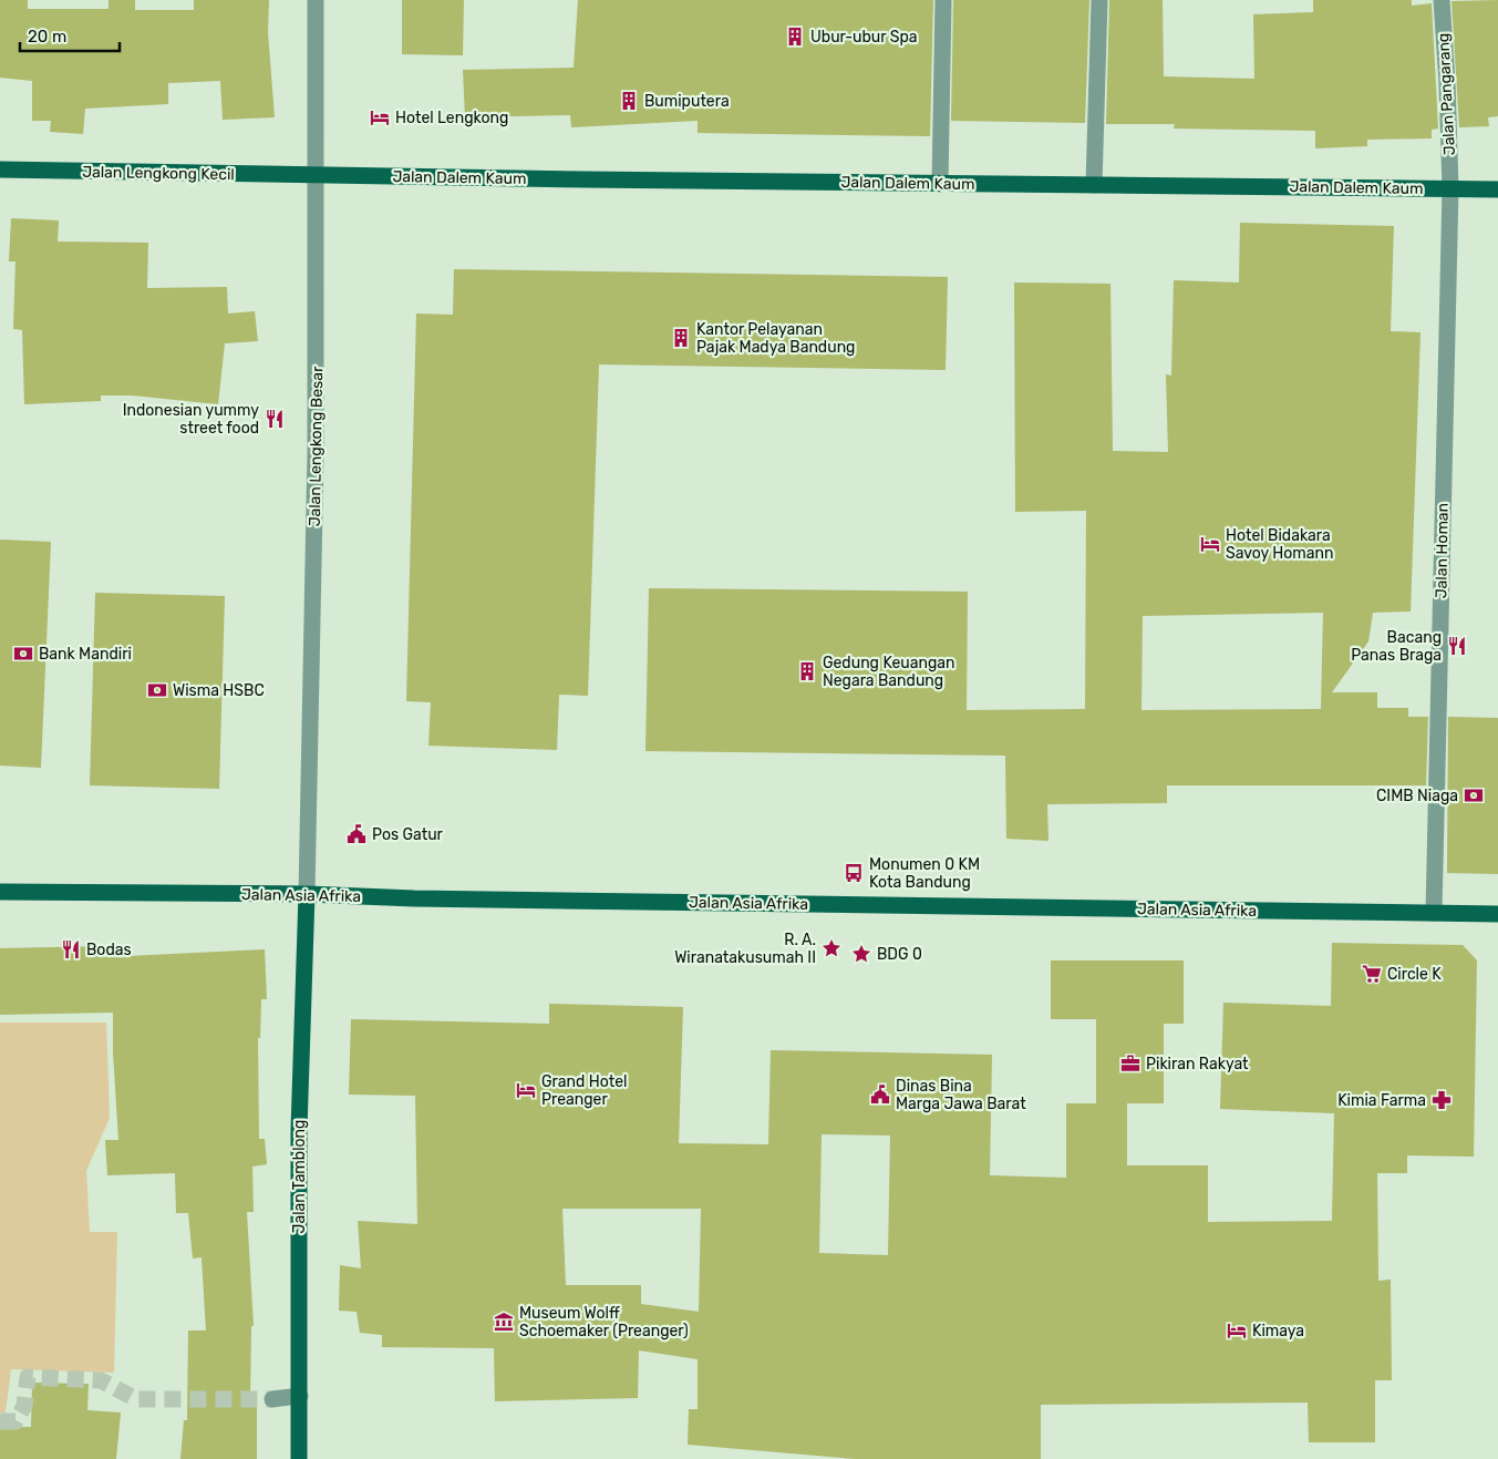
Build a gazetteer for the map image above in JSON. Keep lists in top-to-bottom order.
{
  "streets": {
    "main road": [
      "Jalan Lengkong Kecil",
      "Jalan Dalem Kaum",
      "Jalan Asia Afrika",
      "Jalan Tamblong"
    ],
    "street": ["Jalan Pangarang", "Jalan Lengkong Besar", "Jalan Homan"]
  },
  "crossings": [
    ["Jalan Pangarang", "Jalan Dalem Kaum"],
    ["Jalan Pangarang", "Jalan Homan"],
    ["Jalan Lengkong Kecil", "Jalan Dalem Kaum"],
    ["Jalan Lengkong Kecil", "Jalan Lengkong Besar"],
    ["Jalan Dalem Kaum", "Jalan Lengkong Besar"],
    ["Jalan Dalem Kaum", "Jalan Homan"],
    ["Jalan Lengkong Besar", "Jalan Asia Afrika"],
    ["Jalan Lengkong Besar", "Jalan Tamblong"],
    ["Jalan Homan", "Jalan Asia Afrika"],
    ["Jalan Asia Afrika", "Jalan Tamblong"]
  ],
  "places": {
    "building": [
      "Ubur-ubur Spa",
      "Bumiputera",
      "Kantor Pelayanan Pajak Madya Bandung",
      "Gedung Keuangan Negara Bandung"
    ],
    "hotel": [
      "Hotel Lengkong",
      "Hotel Bidakara Savoy Homann",
      "Grand Hotel Preanger",
      "Kimaya"
    ],
    "restaurant": ["Indonesian yummy street food", "Bacang Panas Braga", "Bodas"],
    "bank": ["Bank Mandiri", "Wisma HSBC", "CIMB Niaga"],
    "public building": ["Pos Gatur", "Dinas Bina Marga Jawa Barat"],
    "bus stop": ["Monumen 0 KM Kota Bandung"],
    "place": ["R. A. Wiranatakusumah II", "BDG 0"],
    "supermarket": ["Circle K"],
    "office": ["Pikiran Rakyat"],
    "pharmacy": ["Kimia Farma"],
    "museum": ["Museum Wolff Schoemaker (Preanger)"]
  },
  "scale_bar": "20 m"
}
